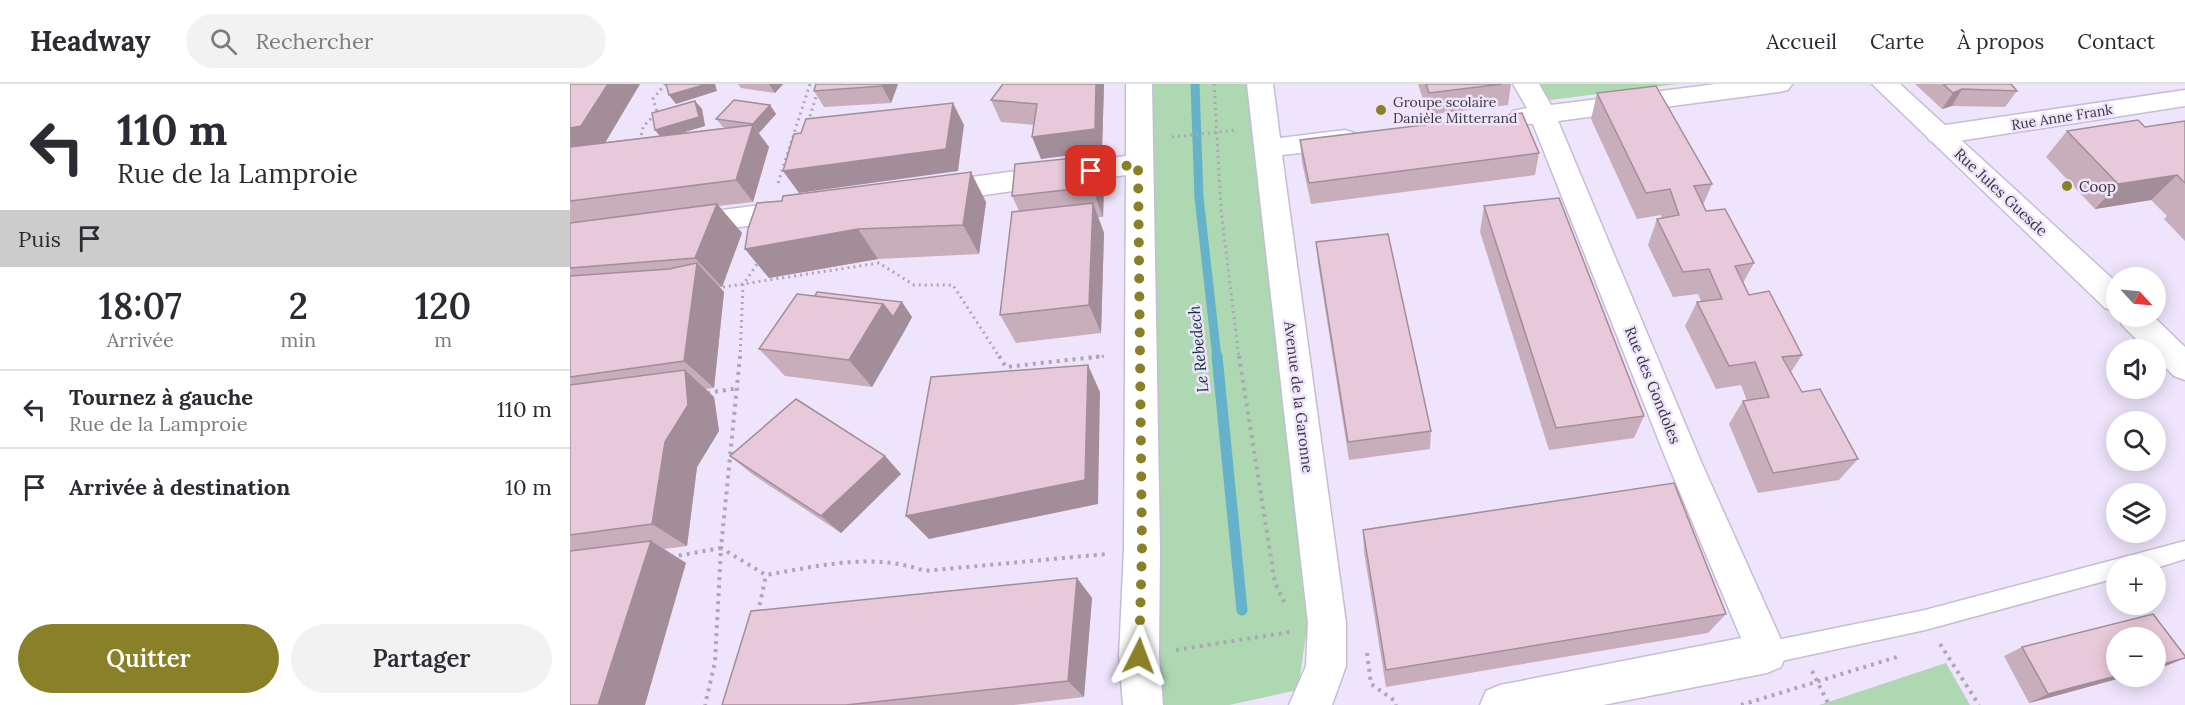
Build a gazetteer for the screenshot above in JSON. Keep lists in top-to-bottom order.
{
  "streets": {
    "street": [
      "Rue Anne Frank",
      "Rue Jules Guesde",
      "Rue des Gondoles",
      "Avenue de la Garonne"
    ]
  },
  "crossings": [
    ["Rue Anne Frank", "Rue Jules Guesde"]
  ],
  "water": ["Le Rebedech"],
  "places": ["Groupe scolaire Danièle Mitterrand", "Coop"],
  "north": "bottom right",
  "page": {
    "header": "Headway",
    "search": "Rechercher",
    "nav": [
      "Accueil",
      "Carte",
      "À propos",
      "Contact"
    ],
    "turn": ["110 m", "Rue de la Lamproie"],
    "then": "Puis",
    "eta": [
      "18:07",
      "Arrivée",
      "2",
      "min",
      "120",
      "m"
    ],
    "map_buttons": ["+", "−"],
    "list": [
      {
        "name": "Tournez à gauche",
        "note": "Rue de la Lamproie",
        "value": "110 m"
      },
      {
        "name": "Arrivée à destination",
        "value": "10 m"
      }
    ],
    "buttons": ["Quitter", "Partager"]
  }
}
